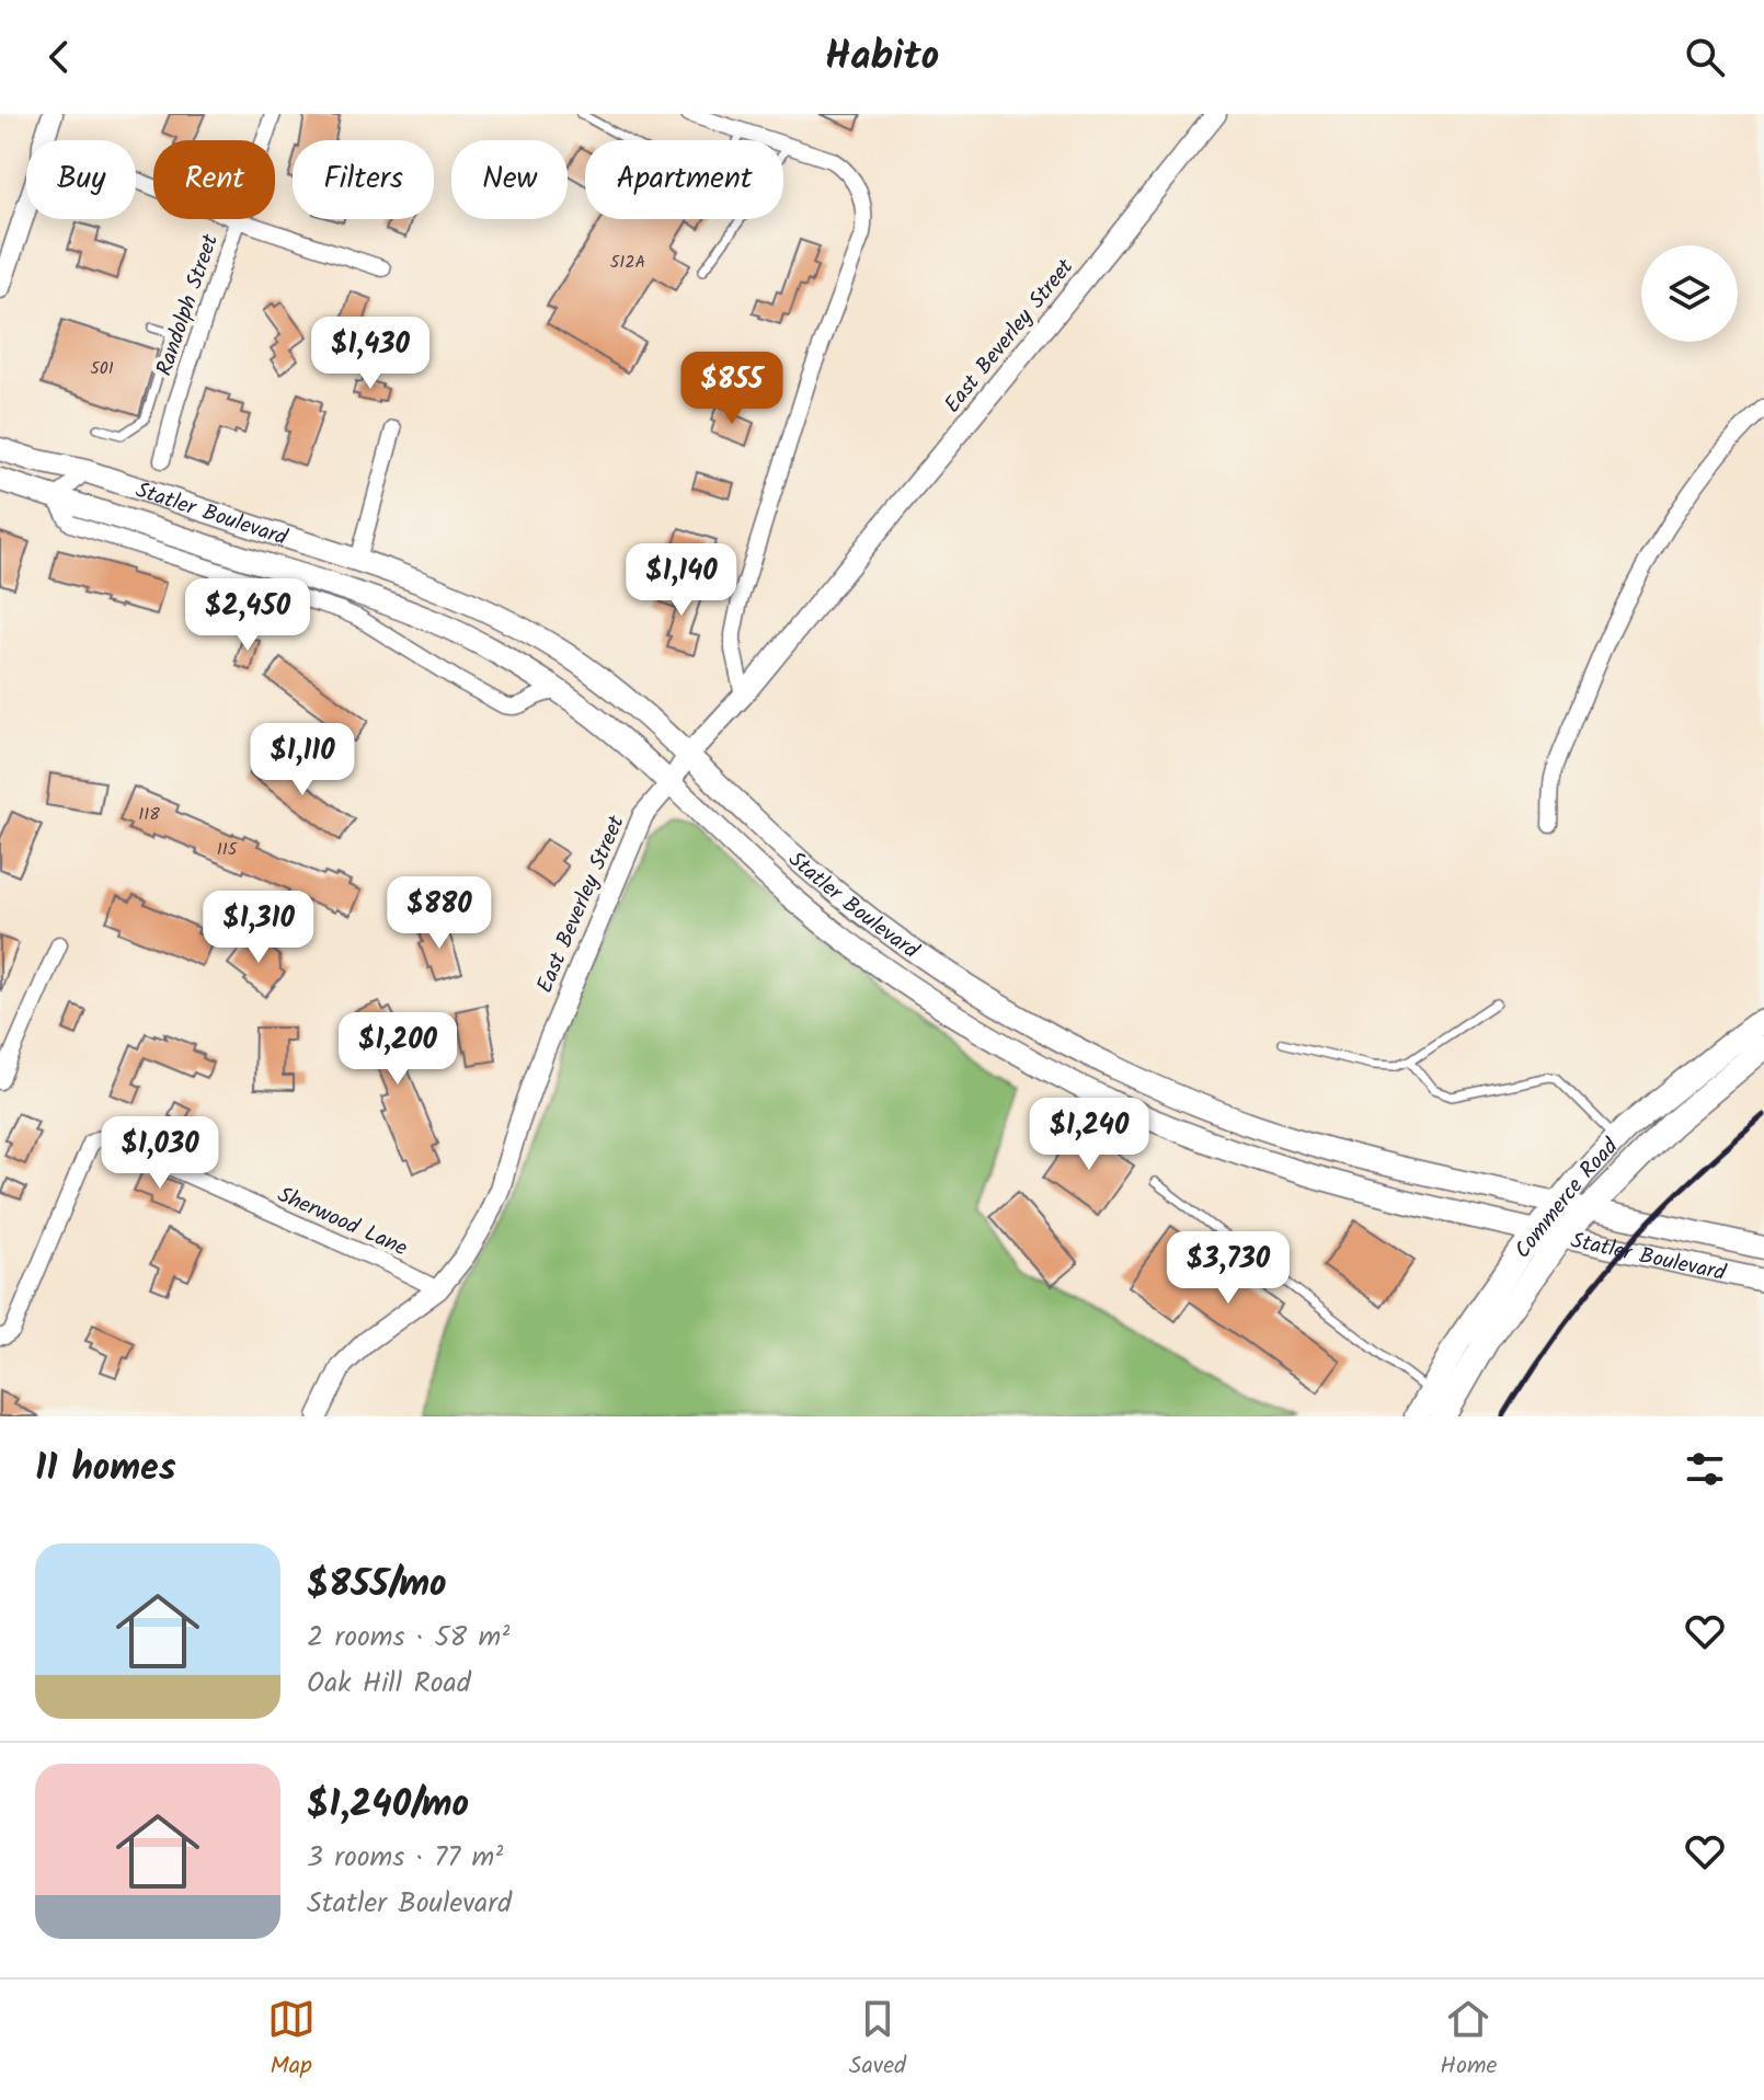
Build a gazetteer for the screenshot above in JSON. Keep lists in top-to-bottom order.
{
  "streets": {
    "main road": ["Statler Boulevard", "Commerce Road"],
    "street": ["Randolph Street", "East Beverley Street", "Sherwood Lane"]
  },
  "crossings": [
    ["East Beverley Street", "Statler Boulevard"],
    ["East Beverley Street", "Sherwood Lane"],
    ["Statler Boulevard", "Commerce Road"]
  ],
  "house_numbers": [
    "512A",
    "501",
    "118",
    "115"
  ],
  "page": {
    "header": "Habito",
    "chip": [
      "Buy",
      "Rent",
      "Filters",
      "New",
      "Apartment"
    ],
    "price": [
      "$1,430",
      "$855",
      "$1,140",
      "$2,450",
      "$1,110",
      "$880",
      "$1,310",
      "$1,200",
      "$1,240",
      "$1,030",
      "$3,730"
    ],
    "heading": "11 homes",
    "list": [
      {
        "name": "$855/mo",
        "note": "2 rooms · 58 m² · Oak Hill Road"
      },
      {
        "name": "$1,240/mo",
        "note": "3 rooms · 77 m² · Statler Boulevard"
      }
    ],
    "tabs": ["Map", "Saved", "Home"]
  }
}
